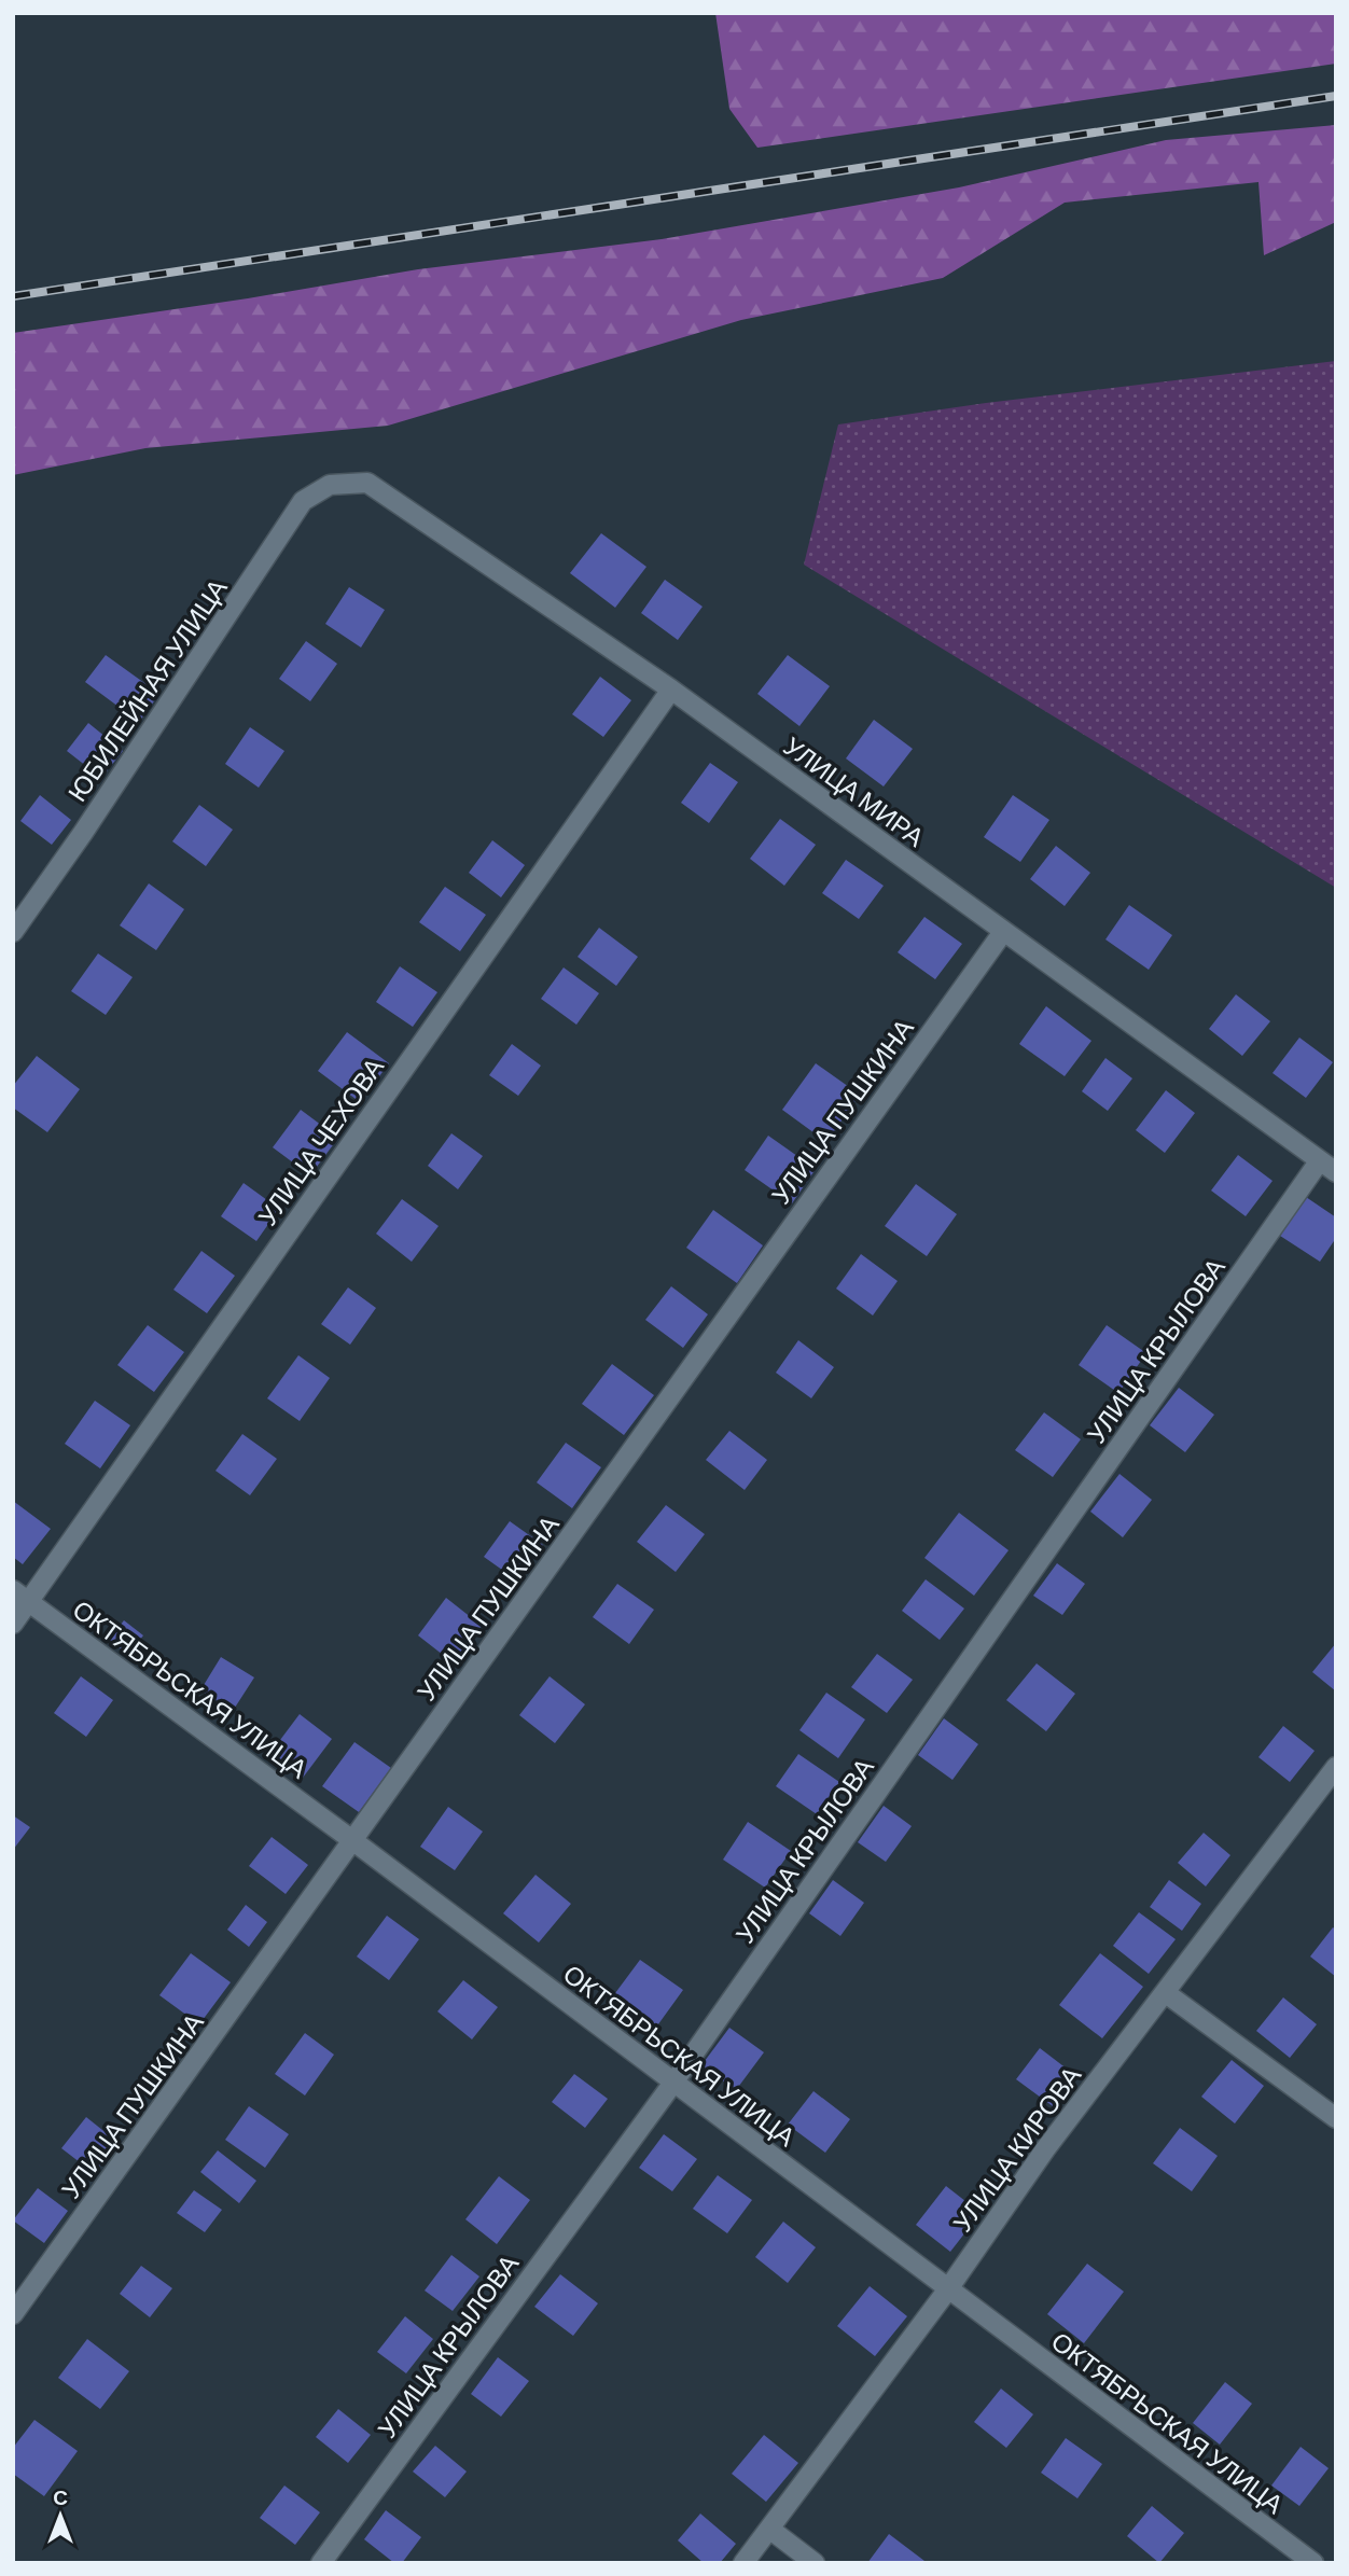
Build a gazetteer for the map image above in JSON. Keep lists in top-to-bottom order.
{
  "streets": {
    "street": [
      "ЮБИЛЕЙНАЯ УЛИЦА",
      "УЛИЦА МИРА",
      "УЛИЦА ПУШКИНА",
      "УЛИЦА ЧЕХОВА",
      "УЛИЦА КРЫЛОВА",
      "ОКТЯБРЬСКАЯ УЛИЦА",
      "УЛИЦА КИРОВА"
    ]
  },
  "crossings": [
    ["ЮБИЛЕЙНАЯ УЛИЦА", "УЛИЦА МИРА"],
    ["УЛИЦА МИРА", "УЛИЦА ПУШКИНА"],
    ["УЛИЦА МИРА", "УЛИЦА ЧЕХОВА"],
    ["УЛИЦА МИРА", "УЛИЦА КРЫЛОВА"],
    ["УЛИЦА ПУШКИНА", "ОКТЯБРЬСКАЯ УЛИЦА"],
    ["УЛИЦА ЧЕХОВА", "ОКТЯБРЬСКАЯ УЛИЦА"],
    ["УЛИЦА КРЫЛОВА", "ОКТЯБРЬСКАЯ УЛИЦА"],
    ["ОКТЯБРЬСКАЯ УЛИЦА", "УЛИЦА КИРОВА"]
  ],
  "north": "top"
}
